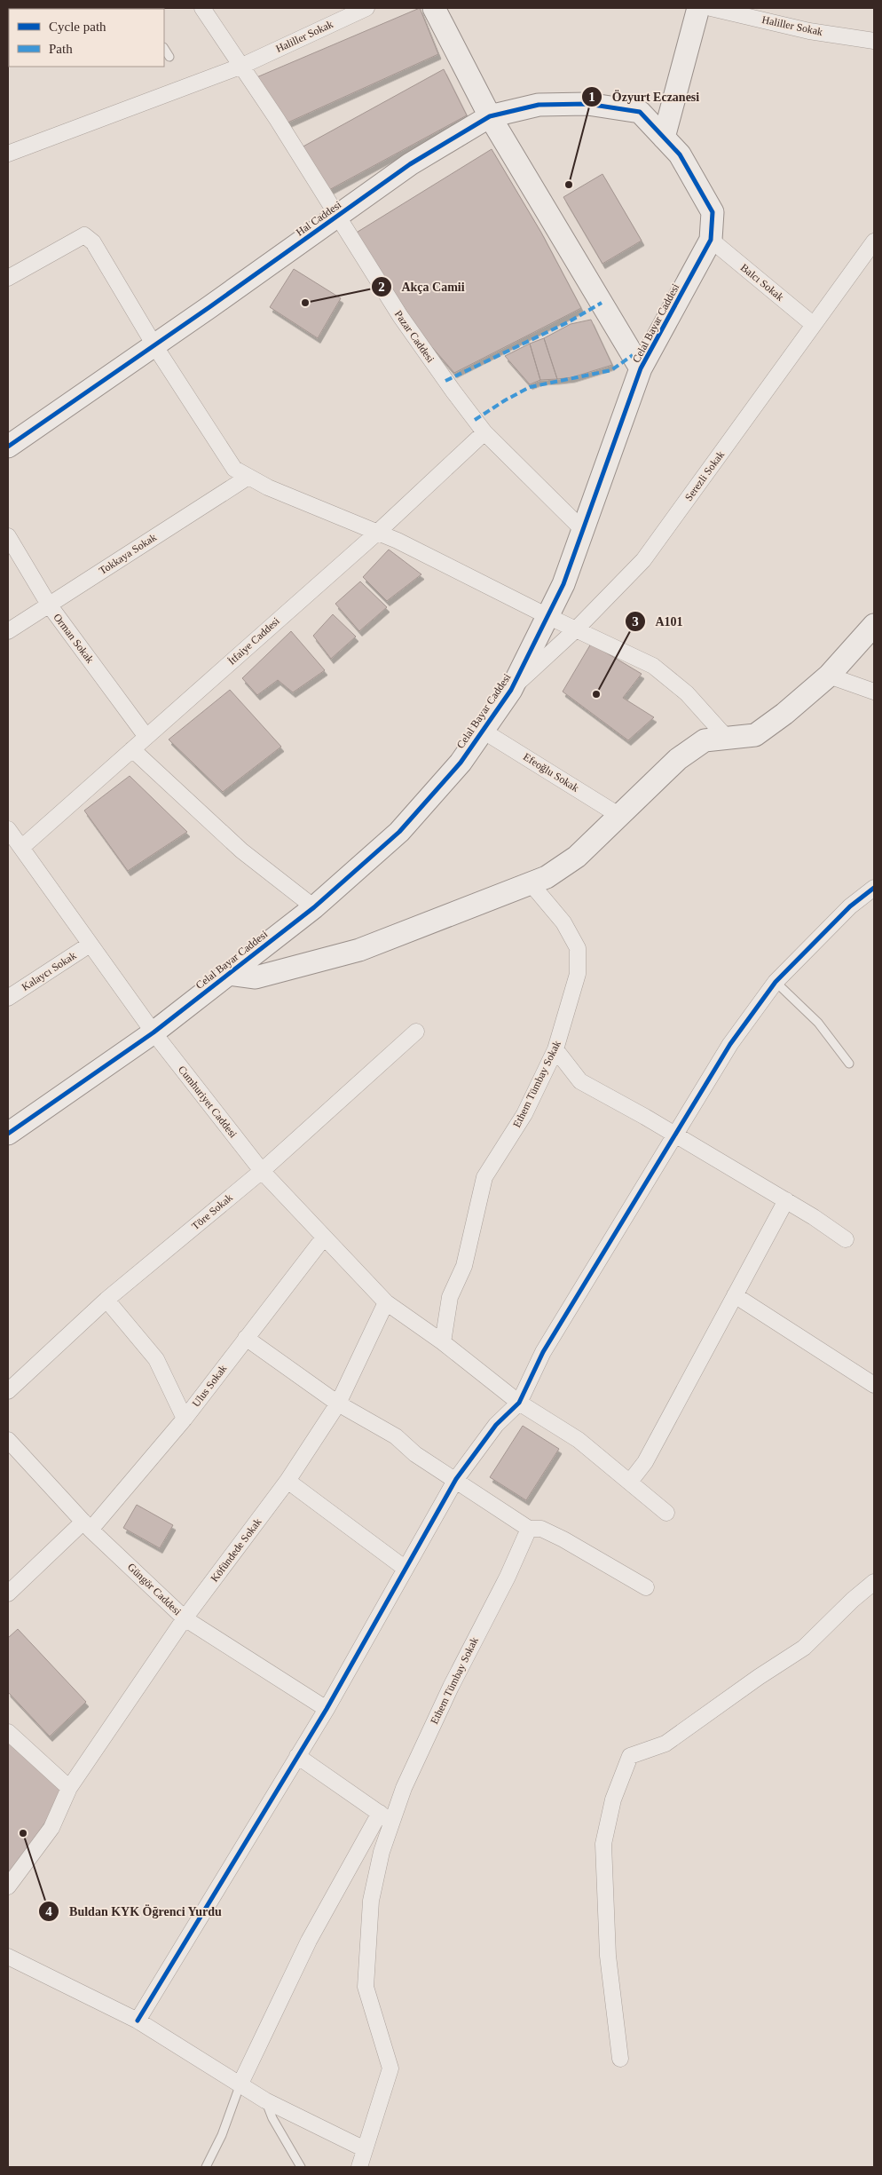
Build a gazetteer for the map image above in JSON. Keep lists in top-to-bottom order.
{
  "streets": {
    "street": [
      "Haliller Sokak",
      "Hal Caddesi",
      "Balcı Sokak",
      "Celal Bayar Caddesi",
      "Pazar Caddesi",
      "Serezli Sokak",
      "Tokkaya Sokak",
      "Orman Sokak",
      "İtfaiye Caddesi",
      "Efeoğlu Sokak",
      "Kalaycı Sokak",
      "Ethem Tümbay Sokak",
      "Cumhuriyet Caddesi",
      "Töre Sokak",
      "Ulus Sokak",
      "Köfündede Sokak",
      "Güngör Caddesi"
    ]
  },
  "crossings": [
    ["Haliller Sokak", "Pazar Caddesi"],
    ["Hal Caddesi", "Celal Bayar Caddesi"],
    ["Hal Caddesi", "Pazar Caddesi"],
    ["Balcı Sokak", "Celal Bayar Caddesi"],
    ["Balcı Sokak", "Serezli Sokak"],
    ["Celal Bayar Caddesi", "Pazar Caddesi"],
    ["Celal Bayar Caddesi", "Serezli Sokak"],
    ["Celal Bayar Caddesi", "Efeoğlu Sokak"],
    ["Celal Bayar Caddesi", "Cumhuriyet Caddesi"],
    ["Pazar Caddesi", "İtfaiye Caddesi"],
    ["Tokkaya Sokak", "Orman Sokak"],
    ["Orman Sokak", "İtfaiye Caddesi"],
    ["İtfaiye Caddesi", "Cumhuriyet Caddesi"],
    ["Kalaycı Sokak", "Cumhuriyet Caddesi"],
    ["Ethem Tümbay Sokak", "Cumhuriyet Caddesi"],
    ["Cumhuriyet Caddesi", "Töre Sokak"],
    ["Cumhuriyet Caddesi", "Ulus Sokak"],
    ["Cumhuriyet Caddesi", "Köfündede Sokak"],
    ["Ulus Sokak", "Güngör Caddesi"],
    ["Köfündede Sokak", "Güngör Caddesi"]
  ],
  "places": [
    "Özyurt Eczanesi",
    "Akça Camii",
    "A101",
    "Buldan KYK Öğrenci Yurdu"
  ],
  "legend": ["Cycle path", "Path"]
}
